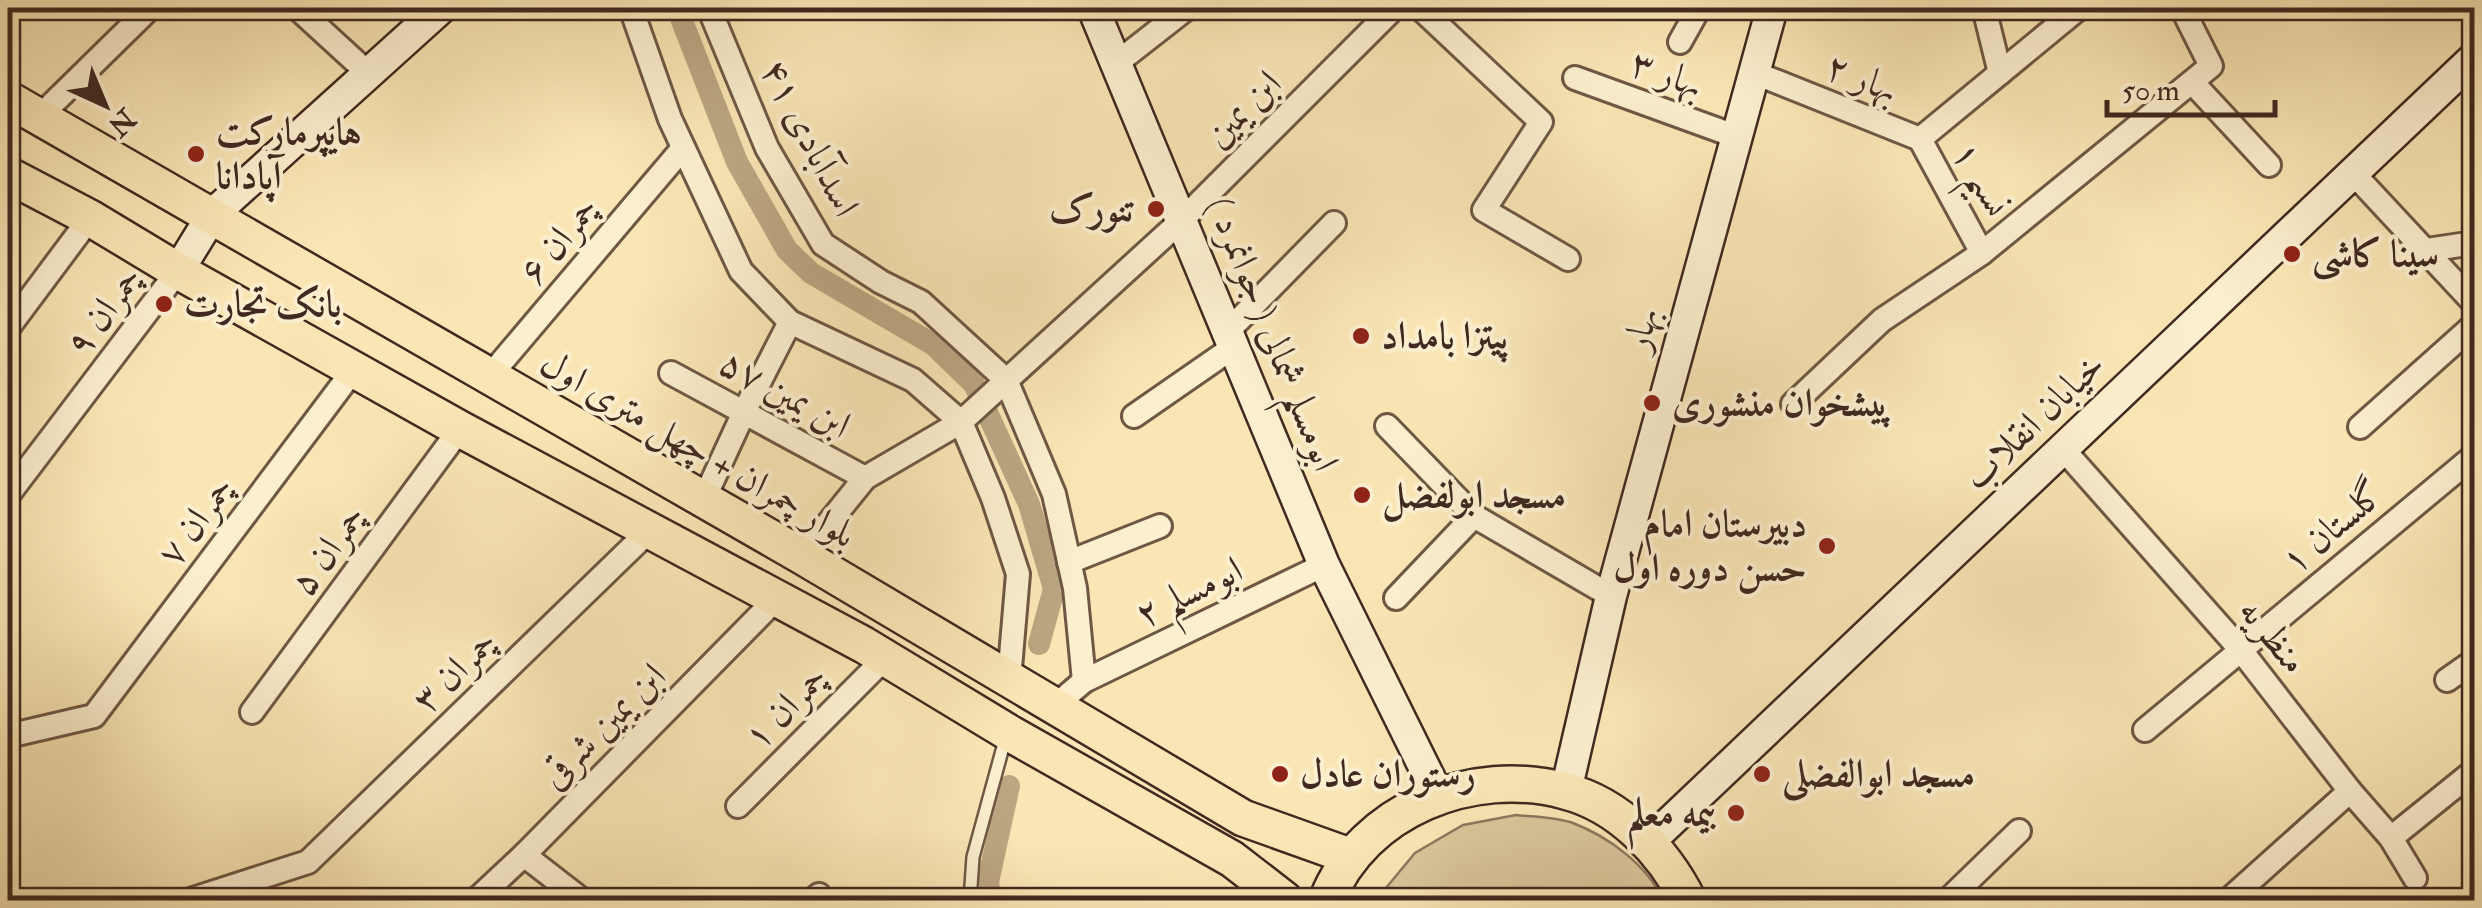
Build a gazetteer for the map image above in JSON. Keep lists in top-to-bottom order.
{
  "streets": {
    "main road": [
      "بهار",
      "ابومسلم شمالی ( جوانمرد )",
      "خیابان انقلاب",
      "بلوار چمران + چهل متری اول"
    ],
    "street": [
      "بهار ۳",
      "بهار ۲",
      "ابن یمین",
      "اسدآبادی ۴۱",
      "نسیم ۱",
      "چمران ۶",
      "چمران ۹",
      "ابن یمین ۵۷",
      "چمران ۷",
      "گلستان ۱",
      "چمران ۵",
      "ابومسلم ۲",
      "منظریه",
      "چمران ۳",
      "چمران ۱",
      "ابن یمین شرقی"
    ]
  },
  "crossings": [
    ["بهار ۳", "بهار"],
    ["بهار ۲", "نسیم ۱"],
    ["بهار ۲", "بهار"],
    ["ابن یمین", "اسدآبادی ۴۱"],
    ["ابن یمین", "ابومسلم شمالی ( جوانمرد )"],
    ["اسدآبادی ۴۱", "ابومسلم ۲"],
    ["چمران ۶", "بلوار چمران + چهل متری اول"],
    ["ابومسلم شمالی ( جوانمرد )", "ابومسلم ۲"],
    ["خیابان انقلاب", "منظریه"],
    ["بلوار چمران + چهل متری اول", "ابومسلم ۲"],
    ["گلستان ۱", "منظریه"]
  ],
  "places": [
    "هایپرمارکت آپادانا",
    "تنورک",
    "سینا کاشی",
    "بانک تجارت",
    "پیتزا بامداد",
    "پیشخوان منشوری",
    "مسجد ابولفضل",
    "دبیرستان امام حسن دوره اول",
    "رستوران عادل",
    "مسجد ابوالفضلی",
    "بیمه معلم"
  ],
  "scale_bar": "50 m",
  "north": "bottom right"
}
